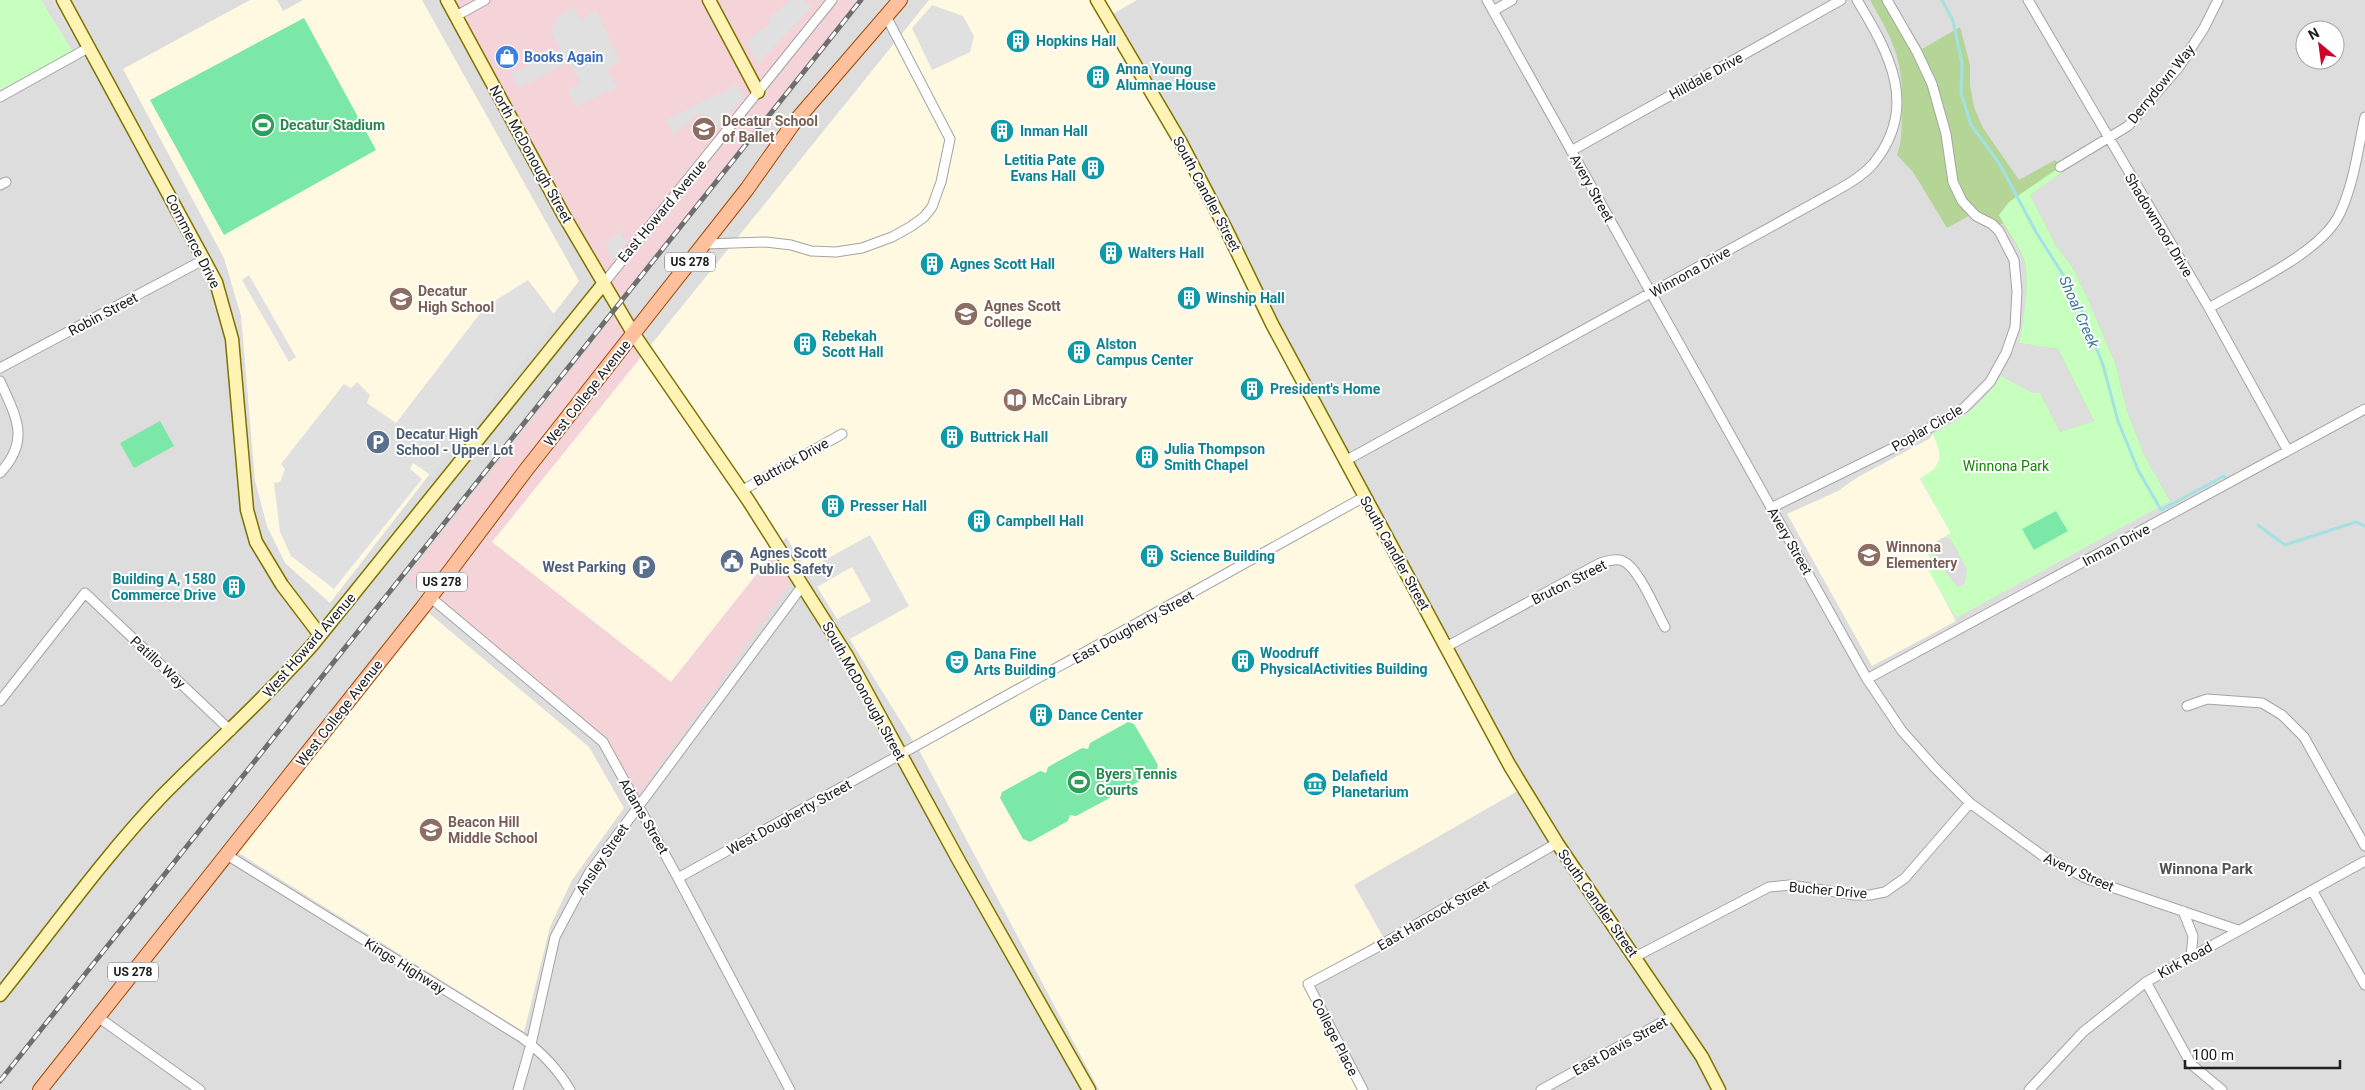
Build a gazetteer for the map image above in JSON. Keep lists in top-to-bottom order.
{
  "streets": {
    "main road": [
      "North McDonough Street",
      "South Candler Street",
      "Commerce Drive",
      "US 278",
      "West College Avenue",
      "West Howard Avenue",
      "South McDonough Street"
    ],
    "street": [
      "Hilldale Drive",
      "Derrydown Way",
      "Avery Street",
      "East Howard Avenue",
      "Shadowmoor Drive",
      "Winnona Drive",
      "Robin Street",
      "Poplar Circle",
      "Buttrick Drive",
      "Inman Drive",
      "Bruton Street",
      "East Dougherty Street",
      "Patillo Way",
      "Adams Street",
      "West Dougherty Street",
      "Ansley Street",
      "Bucher Drive",
      "East Hancock Street",
      "Kirk Road",
      "Kings Highway",
      "College Place",
      "East Davis Street"
    ]
  },
  "crossings": [
    ["Hilldale Drive", "Avery Street"],
    ["Derrydown Way", "Shadowmoor Drive"],
    ["North McDonough Street", "East Howard Avenue"],
    ["North McDonough Street", "West Howard Avenue"],
    ["North McDonough Street", "South McDonough Street"],
    ["Avery Street", "Winnona Drive"],
    ["Avery Street", "Poplar Circle"],
    ["Avery Street", "Inman Drive"],
    ["Avery Street", "Bucher Drive"],
    ["Avery Street", "Kirk Road"],
    ["South Candler Street", "Winnona Drive"],
    ["South Candler Street", "Bruton Street"],
    ["South Candler Street", "East Dougherty Street"],
    ["South Candler Street", "Bucher Drive"],
    ["South Candler Street", "East Hancock Street"],
    ["South Candler Street", "East Davis Street"],
    ["East Howard Avenue", "West Howard Avenue"],
    ["Shadowmoor Drive", "Inman Drive"],
    ["Commerce Drive", "Robin Street"],
    ["Commerce Drive", "West Howard Avenue"],
    ["US 278", "West College Avenue"],
    ["US 278", "South McDonough Street"],
    ["West College Avenue", "South McDonough Street"],
    ["West College Avenue", "Adams Street"],
    ["West College Avenue", "Kings Highway"],
    ["Buttrick Drive", "South McDonough Street"],
    ["East Dougherty Street", "South McDonough Street"],
    ["East Dougherty Street", "West Dougherty Street"],
    ["West Howard Avenue", "Patillo Way"],
    ["South McDonough Street", "West Dougherty Street"],
    ["South McDonough Street", "Ansley Street"],
    ["Adams Street", "West Dougherty Street"],
    ["Adams Street", "Ansley Street"],
    ["Ansley Street", "Kings Highway"],
    ["East Hancock Street", "College Place"]
  ],
  "districts": ["Winnona Park"],
  "water": ["Shoal Creek"],
  "parks": ["Winnona Park"],
  "places": {
    "building": [
      "Hopkins Hall",
      "Anna Young Alumnae House",
      "Inman Hall",
      "Letitia Pate Evans Hall",
      "Walters Hall",
      "Agnes Scott Hall",
      "Winship Hall",
      "Rebekah Scott Hall",
      "Alston Campus Center",
      "President's Home",
      "Buttrick Hall",
      "Julia Thompson Smith Chapel",
      "Presser Hall",
      "Campbell Hall",
      "Science Building",
      "Building A, 1580 Commerce Drive",
      "Woodruff PhysicalActivities Building",
      "Dance Center"
    ],
    "shop": ["Books Again"],
    "sports": ["Decatur Stadium", "Byers Tennis Courts"],
    "school or university": [
      "Decatur School of Ballet",
      "Decatur High School",
      "Agnes Scott College",
      "Winnona Elementery",
      "Beacon Hill Middle School"
    ],
    "library": ["McCain Library"],
    "parking": ["Decatur High School - Upper Lot", "West Parking"],
    "public building": ["Agnes Scott Public Safety"],
    "theatre": ["Dana Fine Arts Building"],
    "museum": ["Delafield Planetarium"]
  },
  "scale_bar": "100 m",
  "north": "top left"
}
